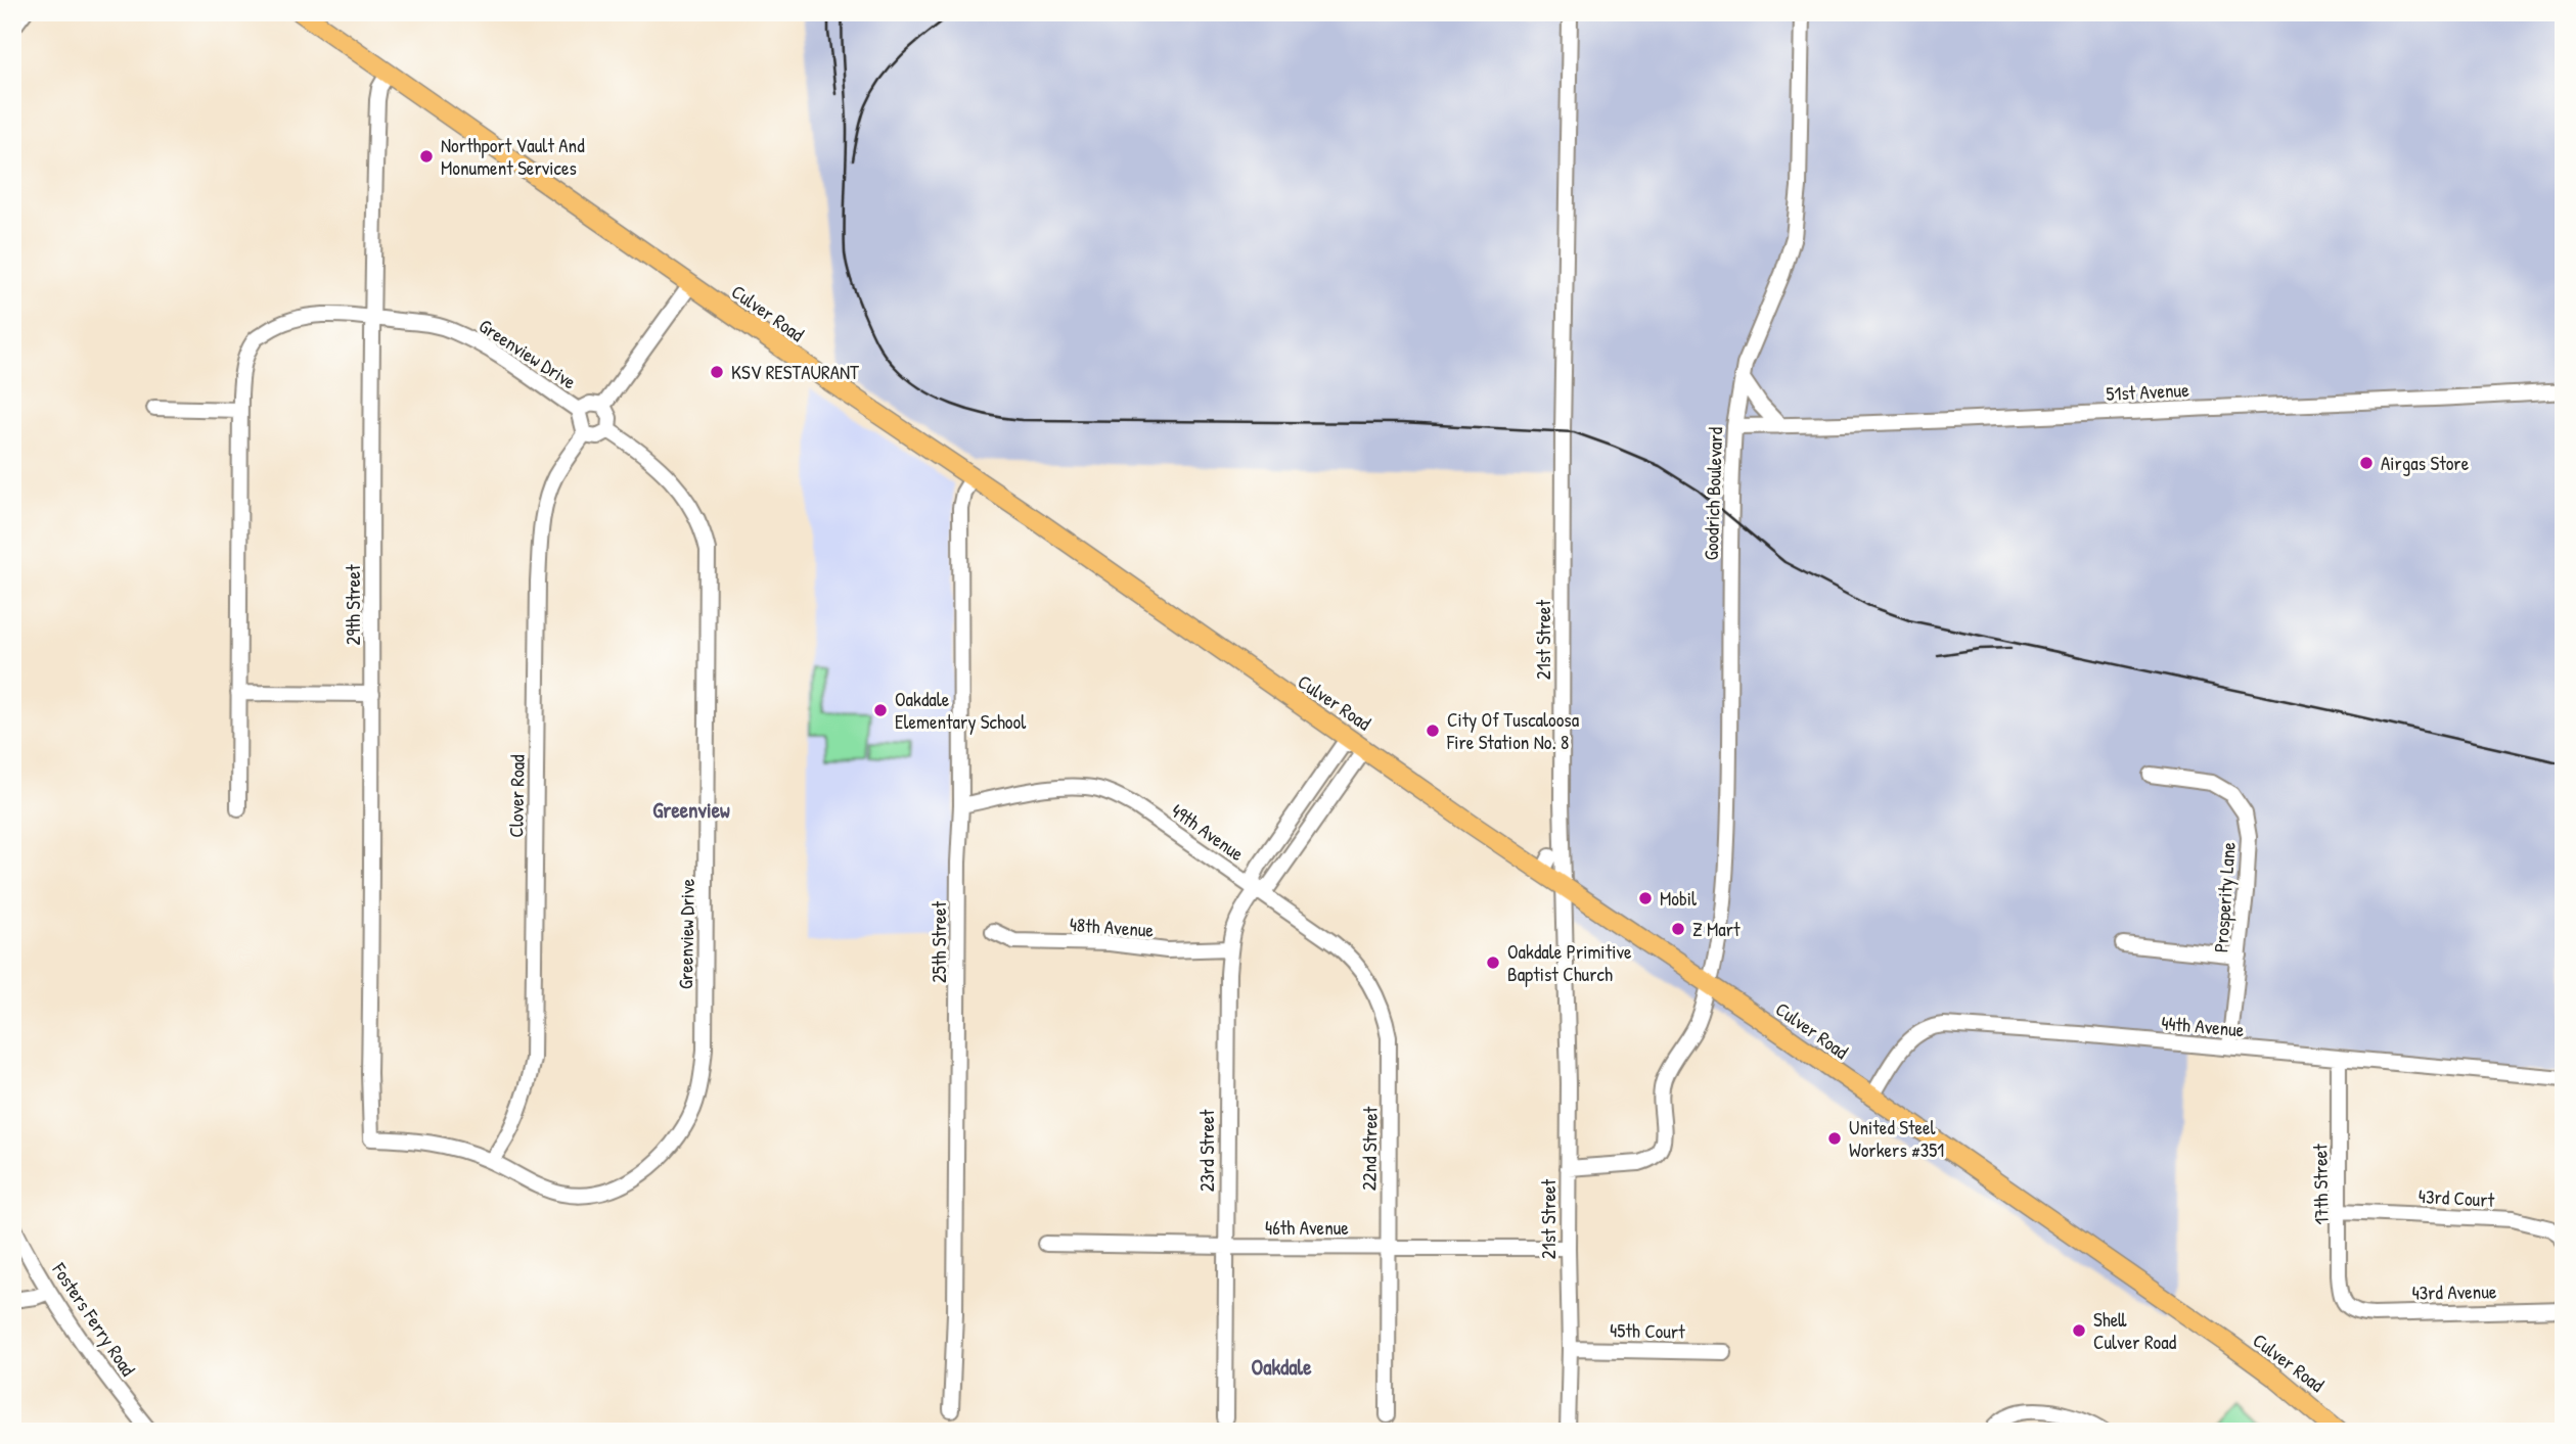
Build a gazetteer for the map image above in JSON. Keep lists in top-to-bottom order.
{
  "streets": {
    "main road": ["Culver Road"],
    "street": [
      "Greenview Drive",
      "51st Avenue",
      "Goodrich Boulevard",
      "29th Street",
      "21st Street",
      "Clover Road",
      "49th Avenue",
      "Prosperity Lane",
      "48th Avenue",
      "25th Street",
      "44th Avenue",
      "22nd Street",
      "23rd Street",
      "17th Street",
      "43rd Court",
      "46th Avenue",
      "43rd Avenue",
      "Fosters Ferry Road",
      "45th Court"
    ]
  },
  "crossings": [
    ["Culver Road", "Goodrich Boulevard"],
    ["Culver Road", "29th Street"],
    ["Culver Road", "21st Street"],
    ["Culver Road", "25th Street"],
    ["Culver Road", "44th Avenue"],
    ["Culver Road", "23rd Street"],
    ["Greenview Drive", "29th Street"],
    ["Greenview Drive", "Clover Road"],
    ["51st Avenue", "Goodrich Boulevard"],
    ["21st Street", "46th Avenue"],
    ["21st Street", "45th Court"],
    ["49th Avenue", "25th Street"],
    ["49th Avenue", "22nd Street"],
    ["49th Avenue", "23rd Street"],
    ["Prosperity Lane", "44th Avenue"],
    ["48th Avenue", "23rd Street"],
    ["44th Avenue", "17th Street"],
    ["22nd Street", "46th Avenue"],
    ["23rd Street", "46th Avenue"],
    ["17th Street", "43rd Court"],
    ["17th Street", "43rd Avenue"]
  ],
  "districts": ["Greenview", "Oakdale"],
  "places": [
    "Northport Vault And Monument Services",
    "KSV RESTAURANT",
    "Airgas Store",
    "Oakdale Elementary School",
    "City Of Tuscaloosa Fire Station No. 8",
    "Mobil",
    "Z Mart",
    "Oakdale Primitive Baptist Church",
    "United Steel Workers #351",
    "Shell Culver Road"
  ]
}
